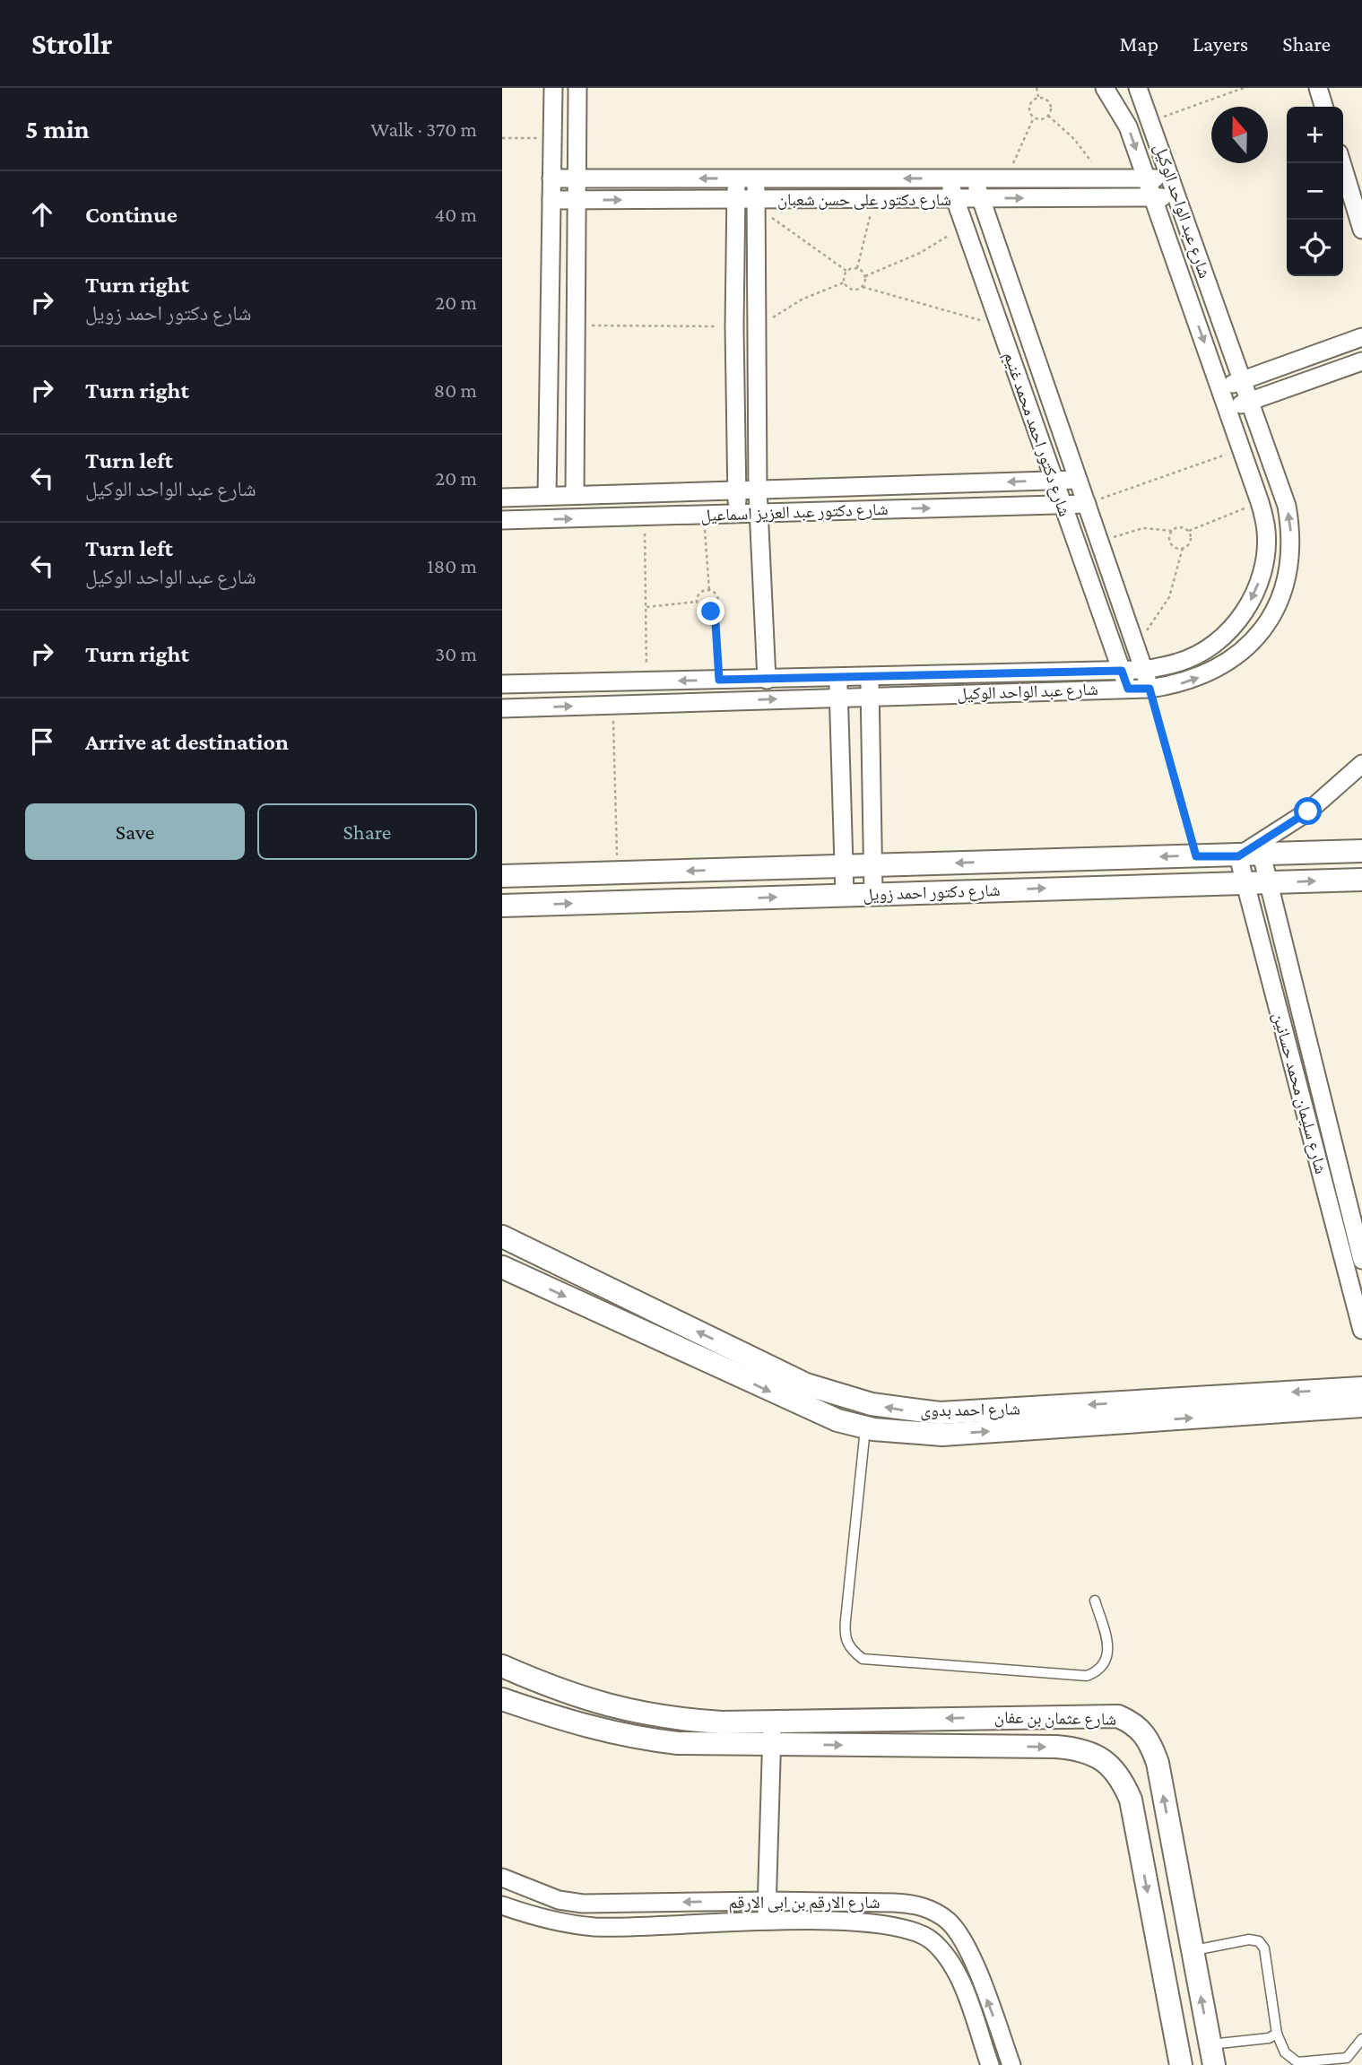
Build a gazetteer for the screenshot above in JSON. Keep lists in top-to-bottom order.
{
  "streets": {
    "street": [
      "شارع دكتور على حسن شعبان",
      "شارع عبد الواحد الوكيل",
      "شارع دكتور احمد محمد غنيم",
      "شارع دكتور عبد العزيز اسماعيل",
      "شارع دكتور احمد زويل",
      "شارع سليمان محمد حسانين",
      "شارع احمد بدوى",
      "شارع عثمان بن عفان",
      "شارع الارقم بن ابى الارقم"
    ]
  },
  "crossings": [
    ["شارع دكتور على حسن شعبان", "شارع عبد الواحد الوكيل"],
    ["شارع دكتور على حسن شعبان", "شارع دكتور احمد محمد غنيم"],
    ["شارع عبد الواحد الوكيل", "شارع دكتور احمد محمد غنيم"],
    ["شارع دكتور احمد محمد غنيم", "شارع دكتور عبد العزيز اسماعيل"],
    ["شارع دكتور احمد زويل", "شارع سليمان محمد حسانين"]
  ],
  "north": "top",
  "page": {
    "header": "Strollr",
    "nav": ["Map", "Layers", "Share"],
    "heading": ["5 min", "Walk · 370 m"],
    "map_buttons": ["+", "−"],
    "list": [
      ["Continue", "40 m"],
      ["Turn right", "شارع دكتور احمد زويل", "20 m"],
      ["Turn right", "80 m"],
      ["Turn left", "شارع عبد الواحد الوكيل", "20 m"],
      ["Turn left", "شارع عبد الواحد الوكيل", "180 m"],
      ["Turn right", "30 m"],
      "Arrive at destination"
    ],
    "buttons": ["Save", "Share"]
  }
}
